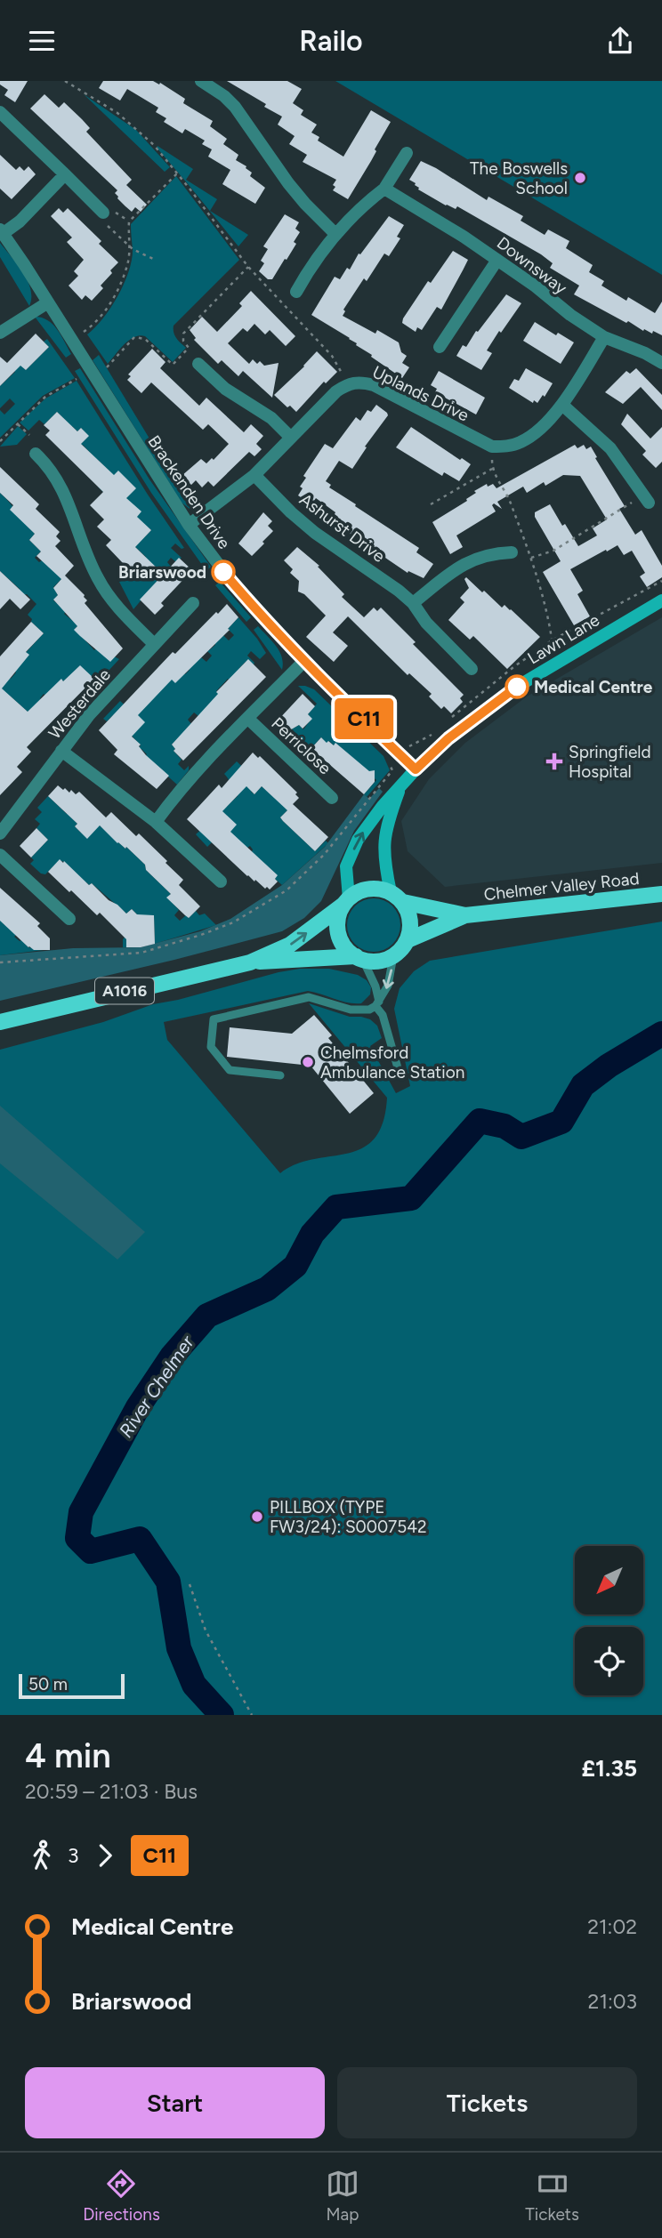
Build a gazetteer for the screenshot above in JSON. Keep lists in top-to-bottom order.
{
  "streets": {
    "main road": ["Chelmer Valley Road", "A1016"],
    "street": [
      "Downsway",
      "Uplands Drive",
      "Brackenden Drive",
      "Ashurst Drive",
      "Lawn Lane",
      "Westerdale",
      "Perriclose"
    ]
  },
  "crossings": [
    ["Downsway", "Uplands Drive"],
    ["Uplands Drive", "Brackenden Drive"],
    ["Uplands Drive", "Ashurst Drive"],
    ["Brackenden Drive", "Lawn Lane"],
    ["Lawn Lane", "Chelmer Valley Road"],
    ["Lawn Lane", "A1016"],
    ["Chelmer Valley Road", "A1016"]
  ],
  "water": ["River Chelmer"],
  "places": {
    "other": [
      "The Boswells School",
      "Briarswood",
      "Medical Centre",
      "Chelmsford Ambulance Station",
      "PILLBOX (TYPE FW3/24): S0007542"
    ],
    "health": ["Springfield Hospital"]
  },
  "lines": ["bus line C11"],
  "scale_bar": "50 m",
  "north": "bottom left",
  "page": {
    "header": "Railo",
    "on_map": "C11",
    "scale": "50 m",
    "heading": ["4 min", "20:59 – 21:03 · Bus", "£1.35"],
    "legs": ["3", "C11"],
    "list": [
      {
        "name": "Medical Centre",
        "value": "21:02"
      },
      {
        "name": "Briarswood",
        "value": "21:03"
      }
    ],
    "buttons": ["Start", "Tickets"],
    "tabs": ["Directions", "Map", "Tickets"]
  }
}
